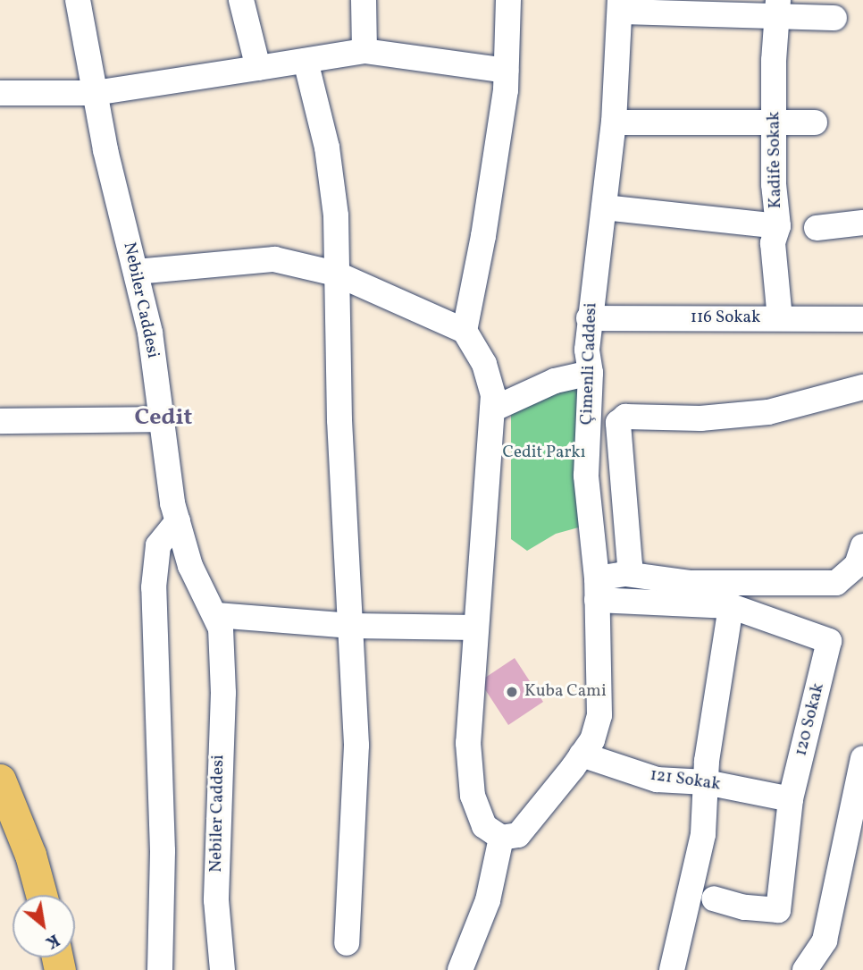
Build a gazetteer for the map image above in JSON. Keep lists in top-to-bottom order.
{
  "streets": {
    "street": [
      "Kadife Sokak",
      "Nebiler Caddesi",
      "116 Sokak",
      "Çimenli Caddesi",
      "120 Sokak",
      "121 Sokak"
    ]
  },
  "crossings": [
    ["Kadife Sokak", "116 Sokak"],
    ["116 Sokak", "Çimenli Caddesi"],
    ["Çimenli Caddesi", "121 Sokak"],
    ["120 Sokak", "121 Sokak"]
  ],
  "districts": ["Cedit"],
  "parks": ["Cedit Parkı"],
  "places": ["Kuba Cami"],
  "north": "bottom right"
}
